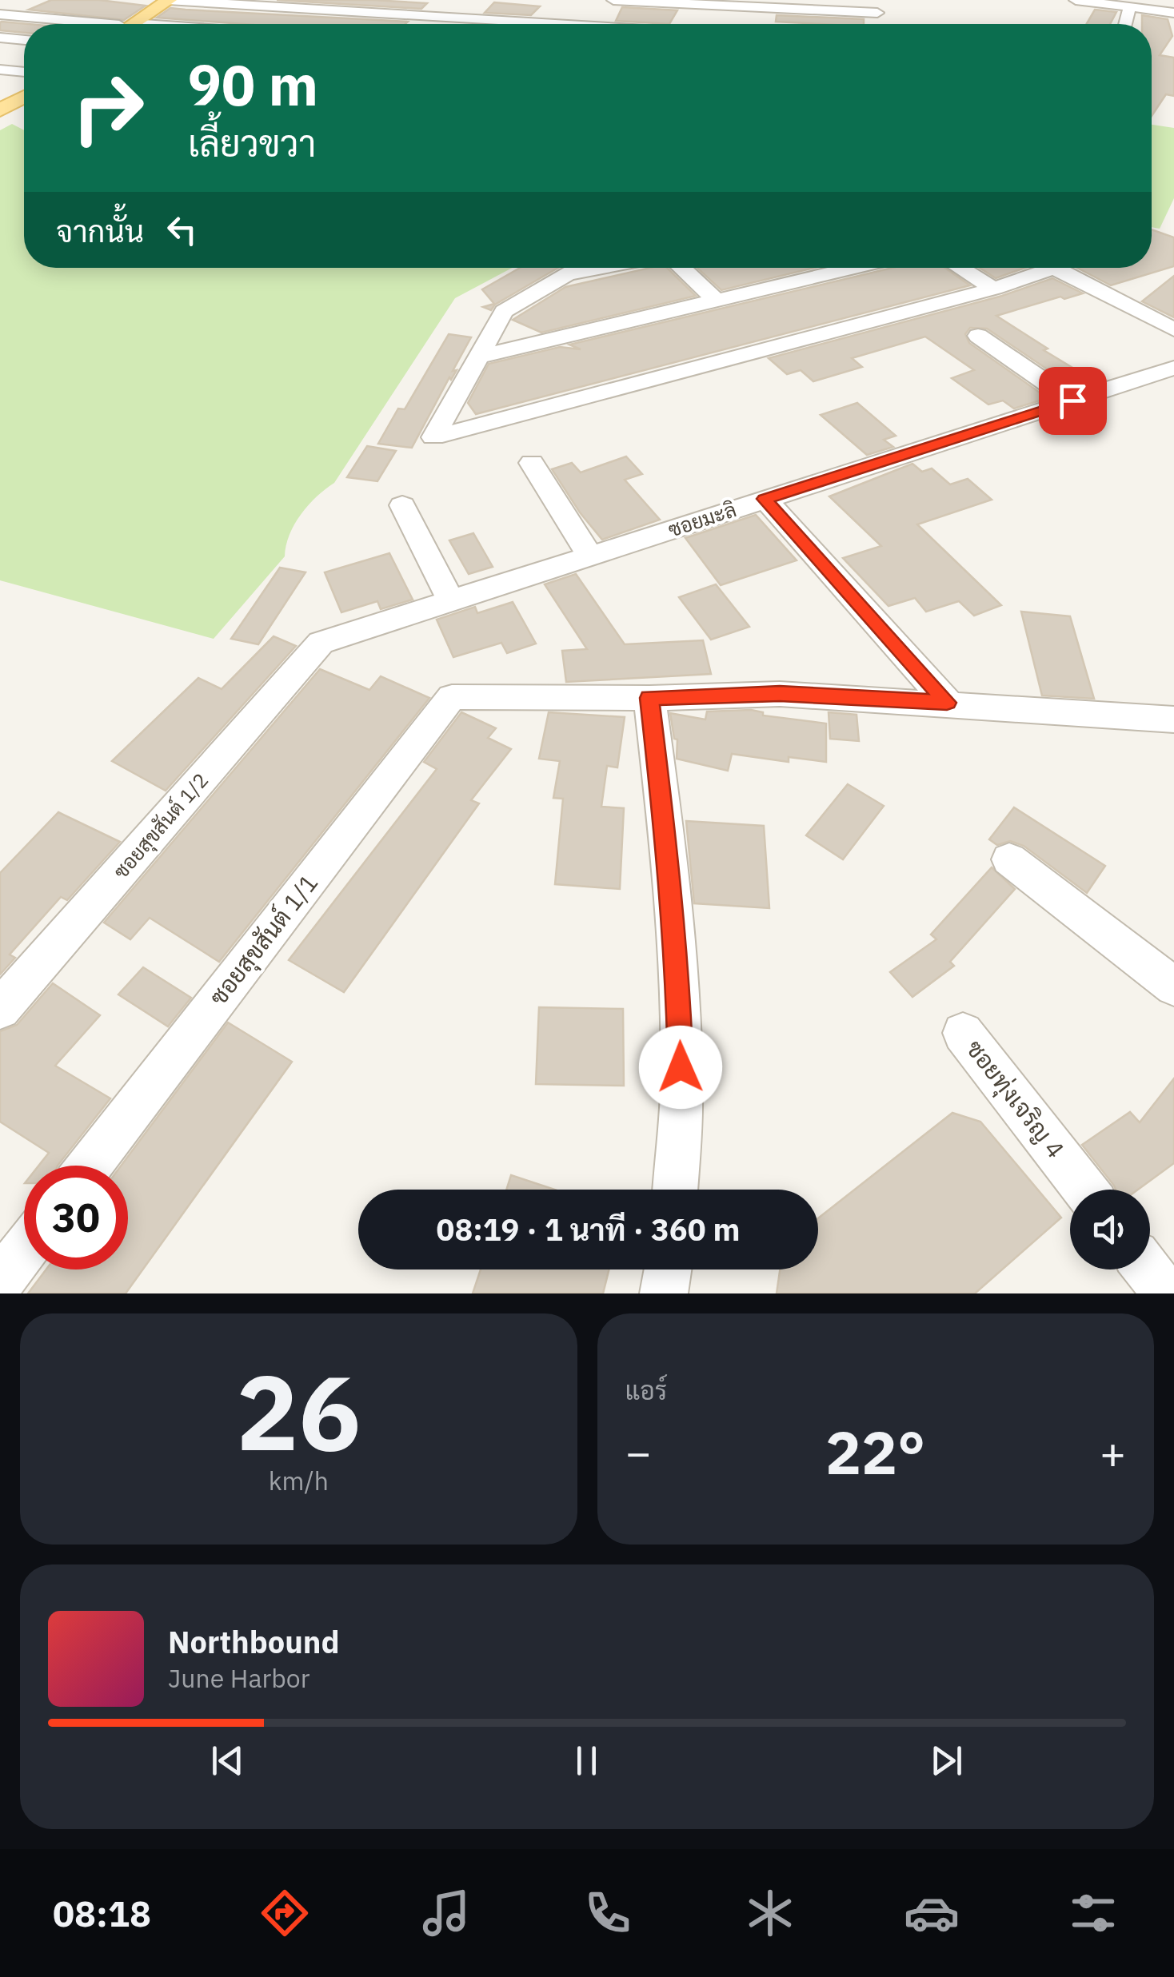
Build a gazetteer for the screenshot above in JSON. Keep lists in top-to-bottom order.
{
  "streets": {
    "street": [
      "ซอยมะลิ",
      "ซอยสุขสันต์ 1/2",
      "ซอยสุขสันต์ 1/1",
      "ซอยทุ่งเจริญ 4"
    ]
  },
  "crossings": [
    ["ซอยมะลิ", "ซอยสุขสันต์ 1/2"]
  ],
  "page": {
    "turn": ["90 m", "เลี้ยวขวา"],
    "then": "จากนั้น",
    "limit": "30",
    "trip": "08:19 · 1 นาที · 360 m",
    "tile": [
      ["26", "km/h"],
      "แอร์"
    ],
    "heat": ["−", "22°", "+"],
    "song": ["Northbound", "June Harbor"],
    "tabs": "08:18"
  }
}
